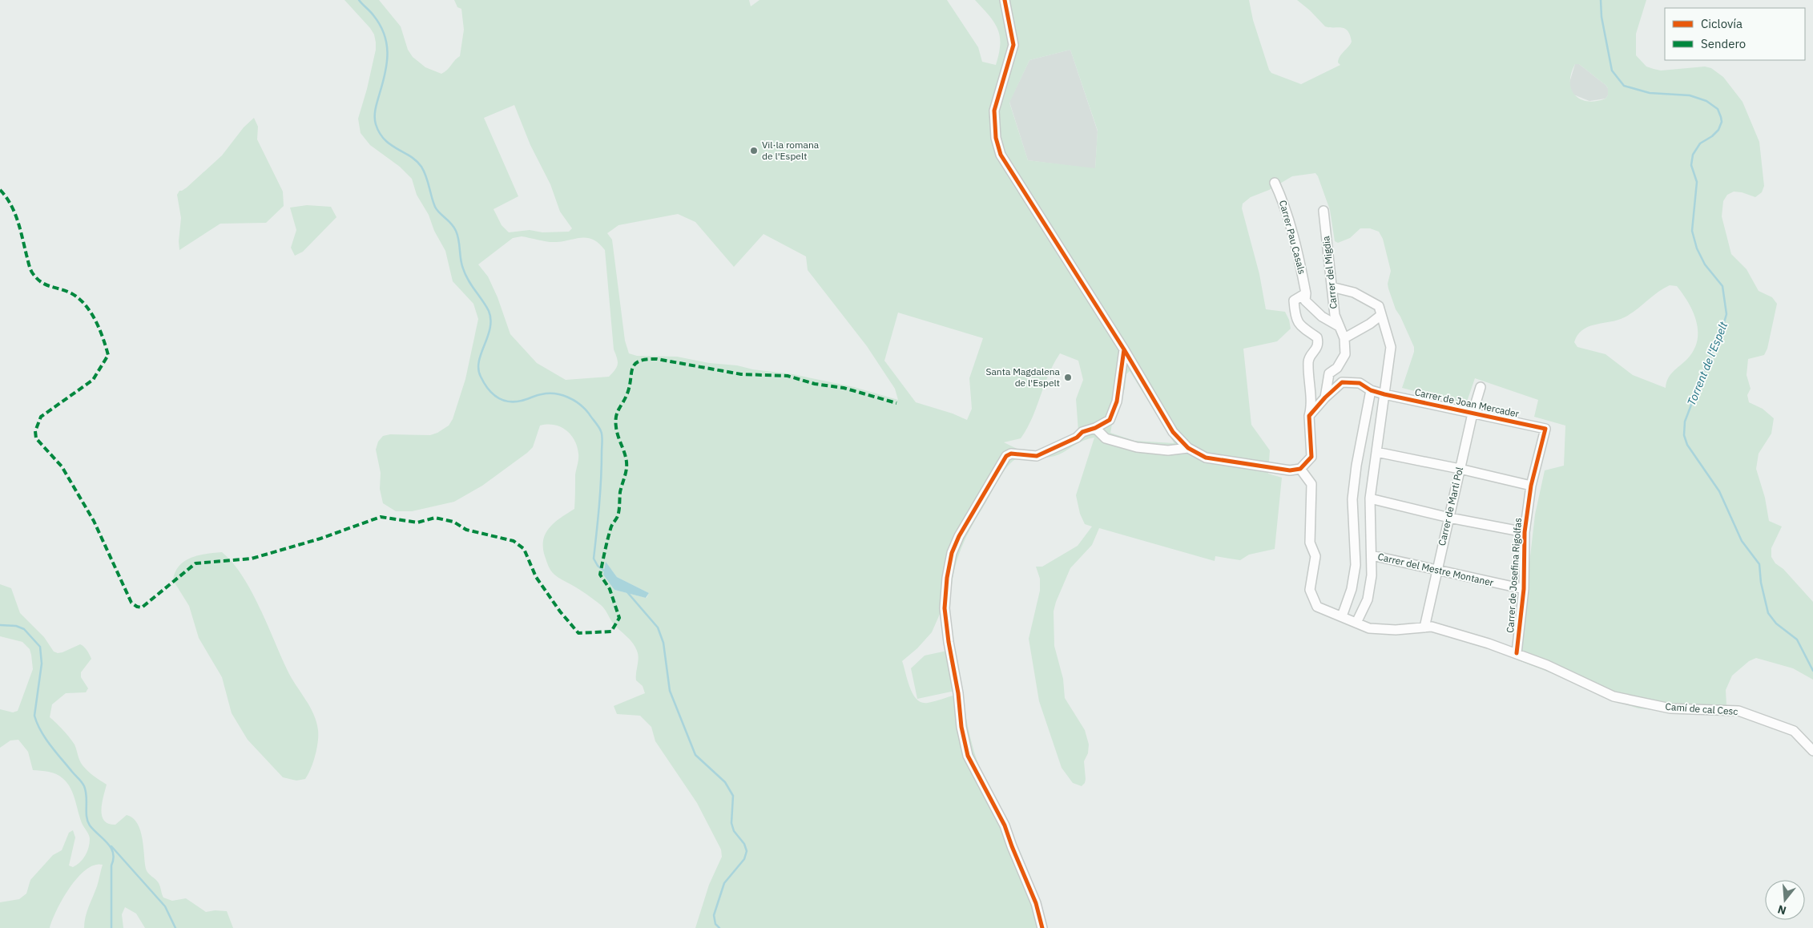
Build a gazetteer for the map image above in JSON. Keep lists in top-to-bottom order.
{
  "streets": {
    "street": [
      "Carrer Pau Casals",
      "Carrer del Migdia",
      "Carrer de Joan Mercader",
      "Carrer de Martí Pol",
      "Carrer del Mestre Montaner",
      "Carrer de Josefina Rigolfas",
      "Camí de cal Cesc"
    ]
  },
  "crossings": [
    ["Carrer Pau Casals", "Carrer del Migdia"],
    ["Carrer del Migdia", "Carrer de Joan Mercader"],
    ["Carrer de Joan Mercader", "Carrer de Martí Pol"],
    ["Carrer de Joan Mercader", "Carrer de Josefina Rigolfas"],
    ["Carrer de Martí Pol", "Carrer del Mestre Montaner"],
    ["Carrer de Martí Pol", "Camí de cal Cesc"],
    ["Carrer del Mestre Montaner", "Carrer de Josefina Rigolfas"],
    ["Carrer de Josefina Rigolfas", "Camí de cal Cesc"]
  ],
  "water": ["Torrent de l'Espelt"],
  "places": ["Vil·la romana de l'Espelt", "Santa Magdalena de l'Espelt"],
  "legend": ["Ciclovía", "Sendero"],
  "north": "bottom"
}
